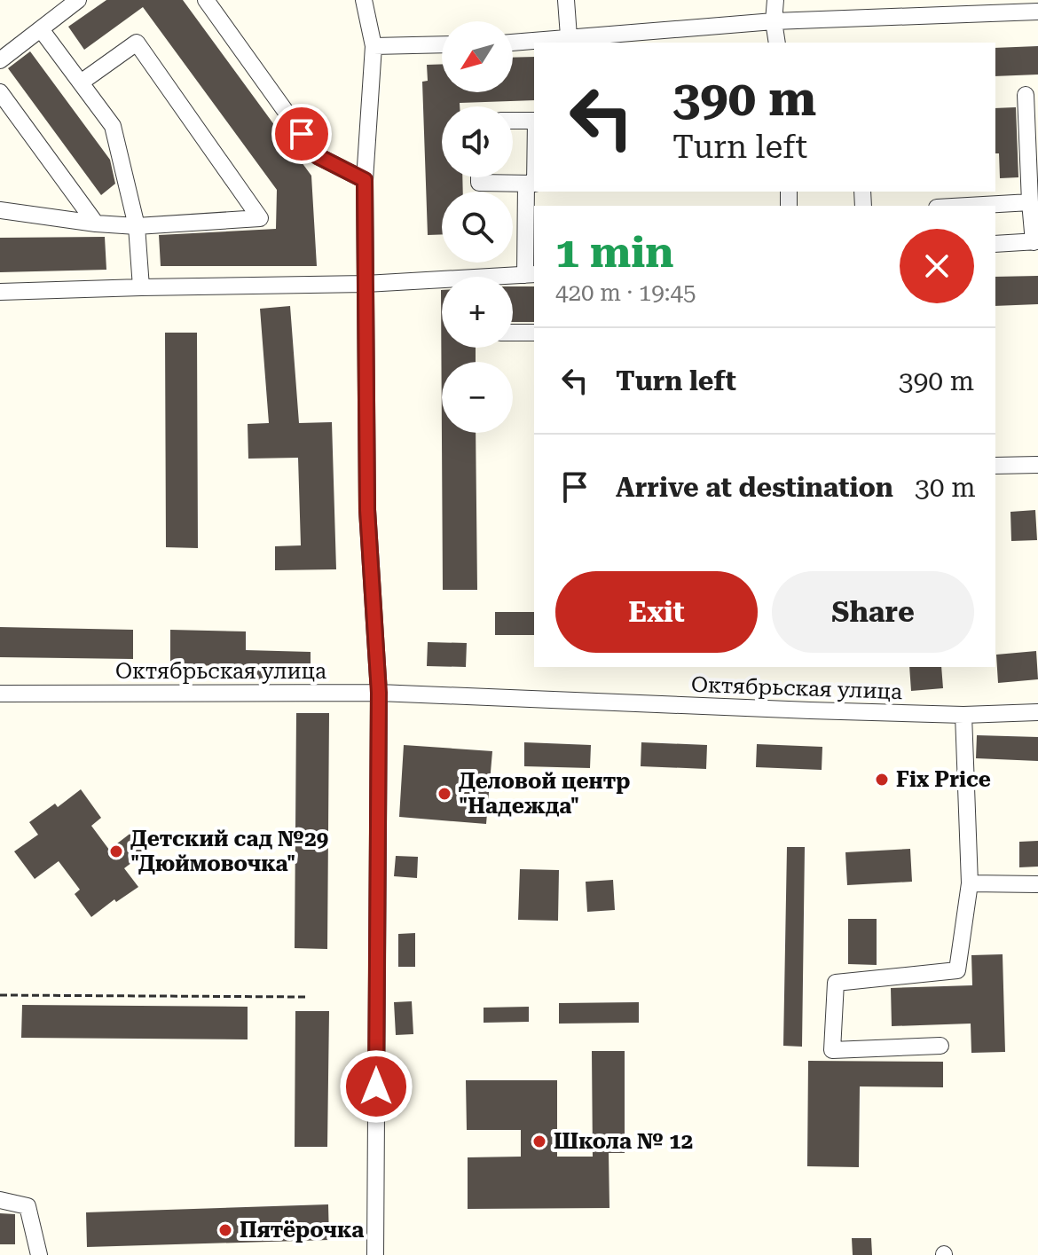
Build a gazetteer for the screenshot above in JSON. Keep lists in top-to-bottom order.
{
  "streets": {
    "street": ["Октябрьская улица"]
  },
  "places": [
    "Fix Price",
    "Деловой центр \"Надежда\"",
    "Детский сад №29 \"Дюймовочка\"",
    "Школа № 12",
    "Пятёрочка"
  ],
  "north": "bottom left",
  "page": {
    "map_buttons": ["+", "−"],
    "turn": ["390 m", "Turn left"],
    "heading": ["1 min", "420 m · 19:45"],
    "list": [
      {
        "name": "Turn left",
        "value": "390 m"
      },
      {
        "name": "Arrive at destination",
        "value": "30 m"
      }
    ],
    "buttons": ["Exit", "Share"]
  }
}
